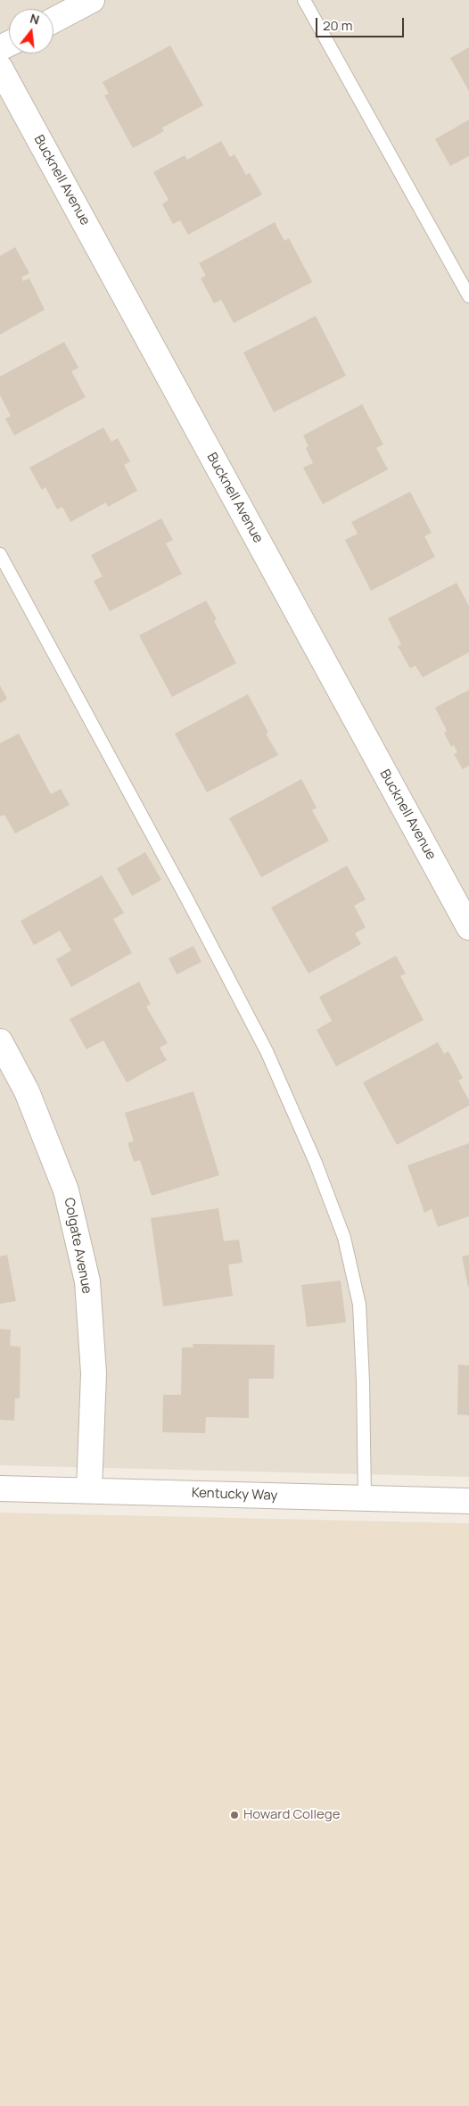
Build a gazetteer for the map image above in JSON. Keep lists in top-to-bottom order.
{
  "streets": {
    "street": ["Bucknell Avenue", "Colgate Avenue", "Kentucky Way"]
  },
  "crossings": [
    ["Colgate Avenue", "Kentucky Way"]
  ],
  "places": ["Howard College"],
  "scale_bar": "20 m",
  "north": "top"
}
